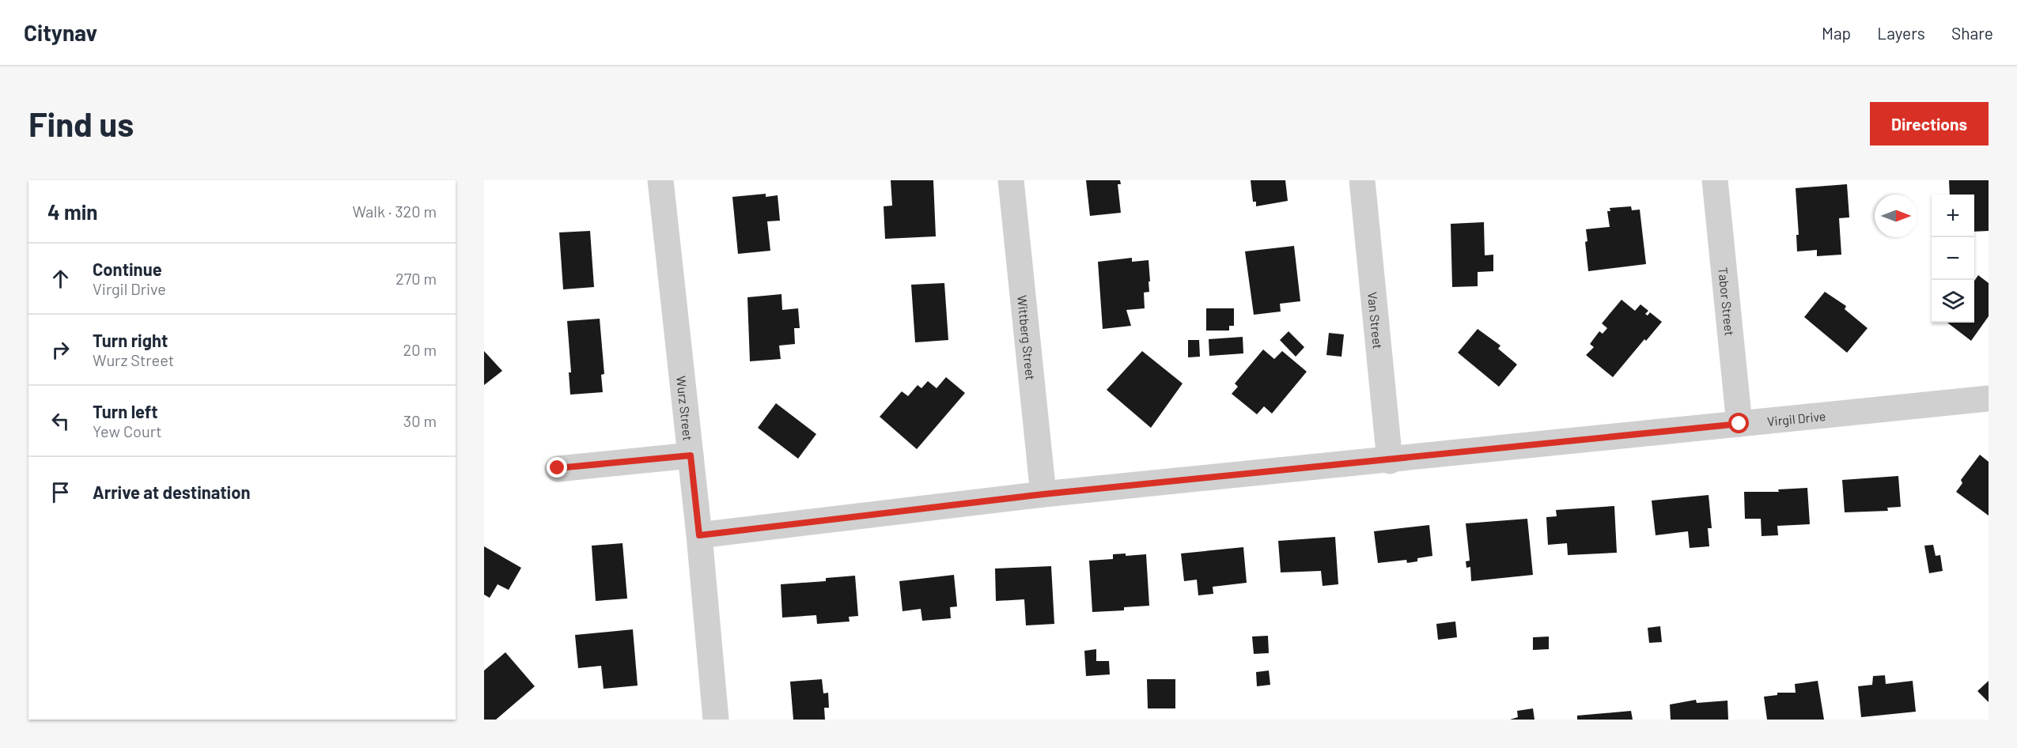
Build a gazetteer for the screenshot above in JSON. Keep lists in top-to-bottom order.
{
  "streets": {
    "street": [
      "Tabor Street",
      "Van Street",
      "Wittberg Street",
      "Wurz Street",
      "Virgil Drive"
    ]
  },
  "crossings": [
    ["Tabor Street", "Virgil Drive"],
    ["Van Street", "Virgil Drive"],
    ["Wittberg Street", "Virgil Drive"],
    ["Wurz Street", "Virgil Drive"]
  ],
  "north": "right",
  "page": {
    "header": "Citynav",
    "nav": ["Map", "Layers", "Share"],
    "buttons": "Directions",
    "title": "Find us",
    "heading": ["4 min", "Walk · 320 m"],
    "map_buttons": ["+", "−"],
    "list": [
      ["Continue", "Virgil Drive", "270 m"],
      ["Turn right", "Wurz Street", "20 m"],
      ["Turn left", "Yew Court", "30 m"],
      "Arrive at destination"
    ]
  }
}
